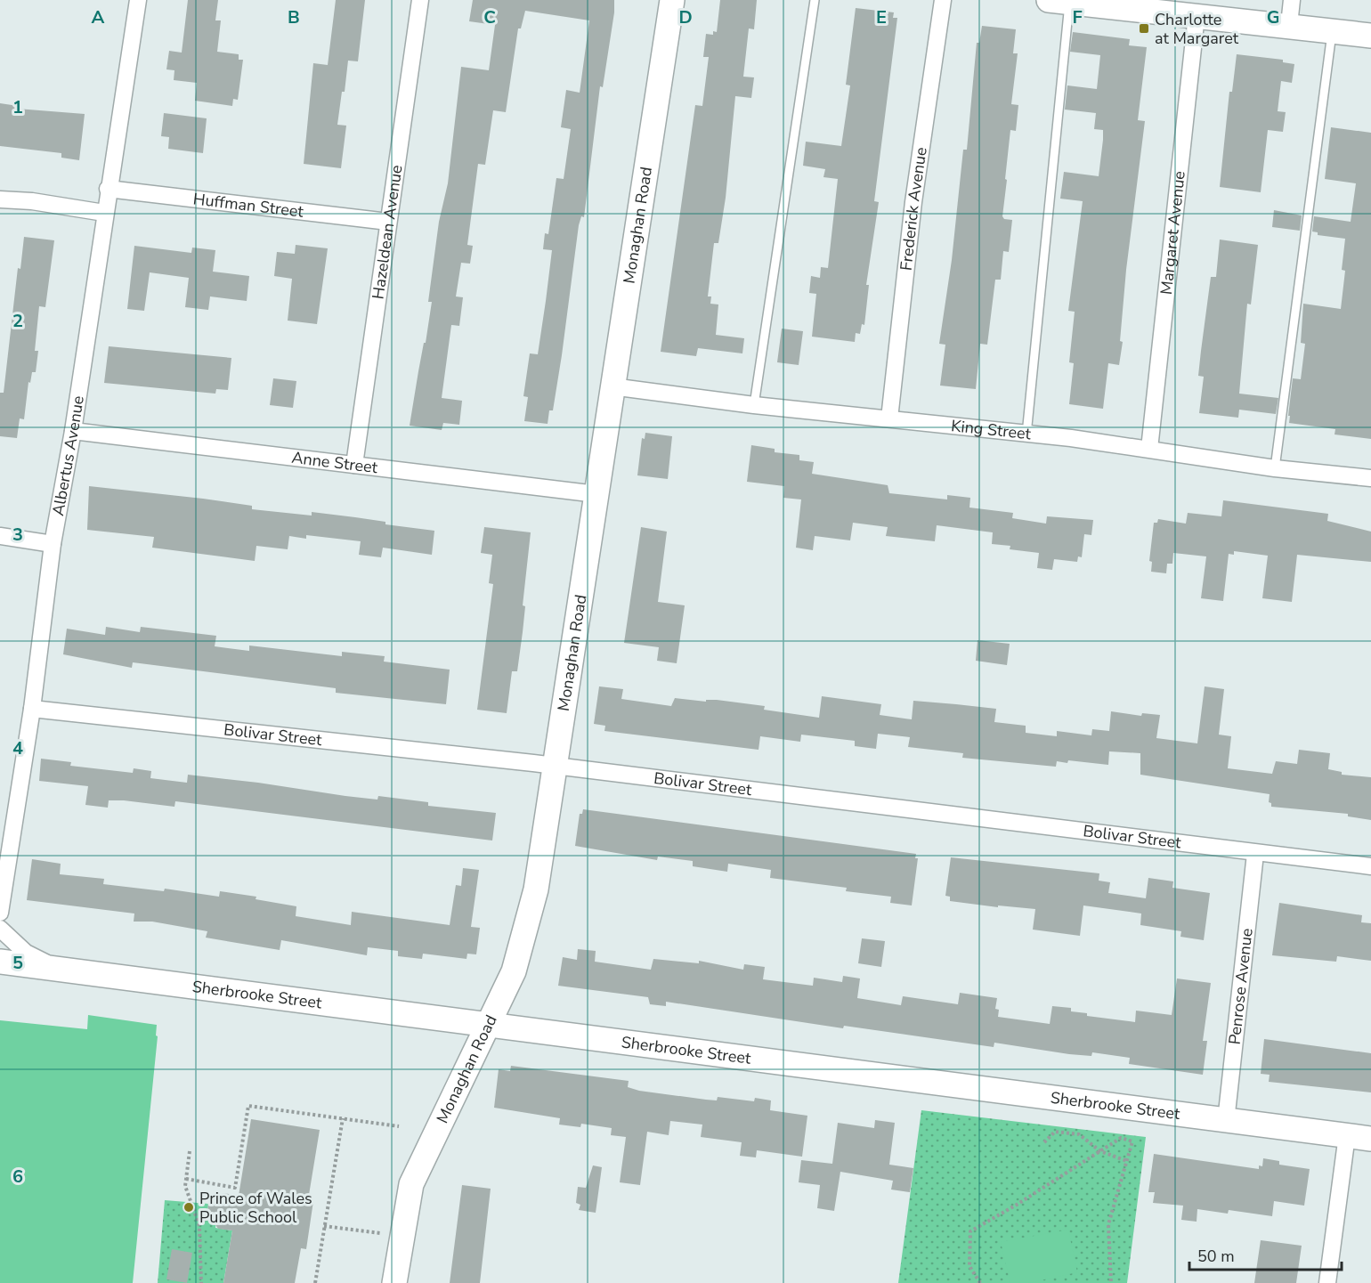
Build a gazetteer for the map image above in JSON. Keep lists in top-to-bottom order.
{
  "streets": {
    "main road": ["Monaghan Road", "Sherbrooke Street"],
    "street": [
      "Huffman Street",
      "Frederick Avenue",
      "Hazeldean Avenue",
      "Margaret Avenue",
      "King Street",
      "Albertus Avenue",
      "Anne Street",
      "Bolivar Street",
      "Penrose Avenue"
    ]
  },
  "crossings": [
    ["Huffman Street", "Hazeldean Avenue"],
    ["Huffman Street", "Albertus Avenue"],
    ["Frederick Avenue", "King Street"],
    ["Monaghan Road", "King Street"],
    ["Monaghan Road", "Anne Street"],
    ["Monaghan Road", "Bolivar Street"],
    ["Monaghan Road", "Sherbrooke Street"],
    ["Hazeldean Avenue", "Anne Street"],
    ["Margaret Avenue", "King Street"],
    ["Albertus Avenue", "Anne Street"],
    ["Albertus Avenue", "Bolivar Street"],
    ["Bolivar Street", "Penrose Avenue"],
    ["Penrose Avenue", "Sherbrooke Street"]
  ],
  "places": {
    "transit": ["Charlotte at Margaret"],
    "other": ["Prince of Wales Public School"]
  },
  "scale_bar": "50 m",
  "grid": {
    "columns": [
      "A",
      "B",
      "C",
      "D",
      "E",
      "F",
      "G"
    ],
    "rows": [
      "1",
      "2",
      "3",
      "4",
      "5",
      "6"
    ]
  }
}
